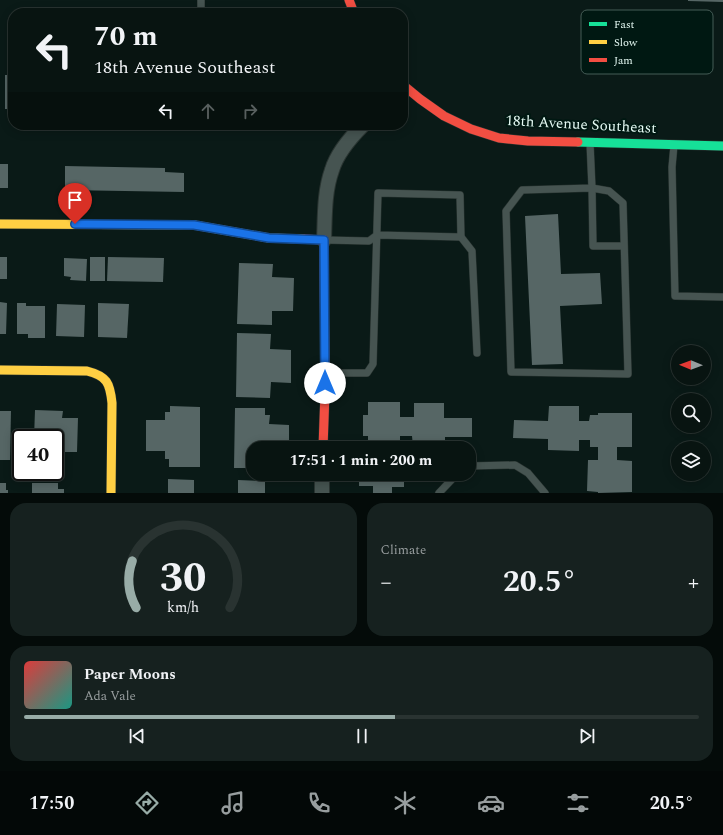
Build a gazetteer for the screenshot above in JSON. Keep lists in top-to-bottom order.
{
  "streets": {
    "street": ["18th Avenue Southeast"]
  },
  "legend": ["Fast", "Slow", "Jam"],
  "north": "left",
  "page": {
    "turn": ["70 m", "18th Avenue Southeast"],
    "limit": "40",
    "trip": "17:51 · 1 min · 200 m",
    "tile": "Climate",
    "heat": ["−", "20.5°", "+"],
    "song": ["Paper Moons", "Ada Vale"],
    "tabs": ["17:50", "20.5°"],
    "gauge": ["30", "km/h"]
  }
}
